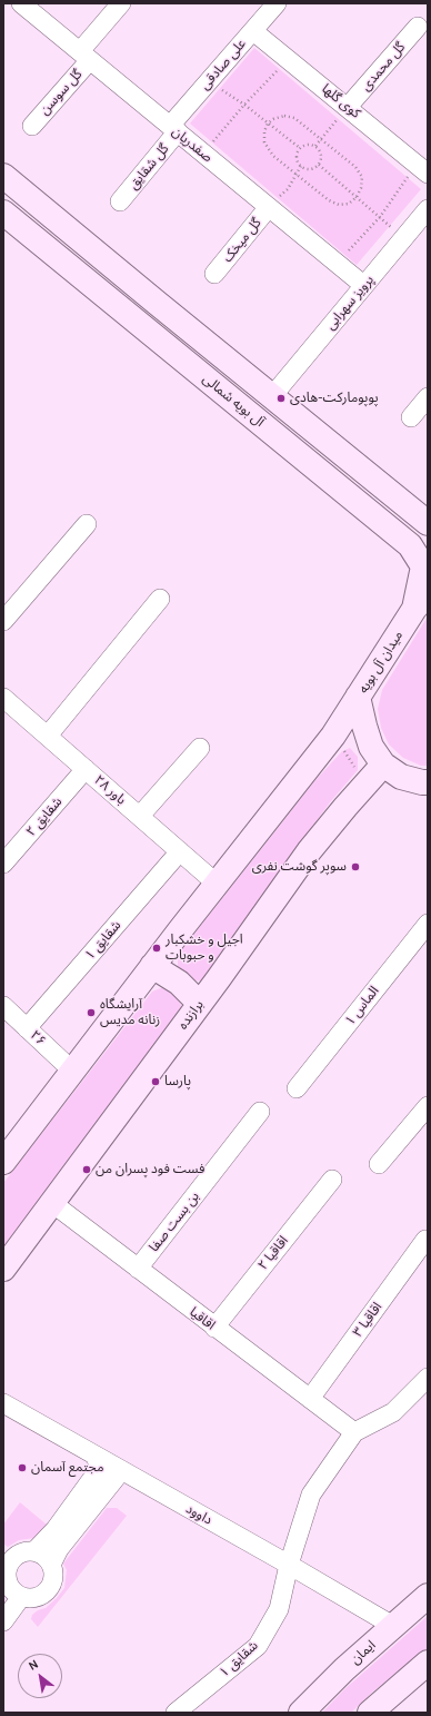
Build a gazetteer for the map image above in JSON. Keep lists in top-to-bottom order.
{
  "streets": {
    "main road": [
      "آل بویه شمالی",
      "میدان آل بویه",
      "برازنده",
      "ایمان"
    ],
    "street": [
      "علی صادقی",
      "گل محمدی",
      "گل سوسن",
      "کوی گلها",
      "صفدریان",
      "گل شقایق",
      "گل میخک",
      "پرویز سهرابی",
      "باور ۲۸",
      "شقایق ۲",
      "شقایق ۱",
      "الماس ۱",
      "۲۶",
      "بن بست صفا",
      "اقاقیا ۲",
      "اقاقیا",
      "اقاقیا ۳",
      "داوود"
    ]
  },
  "crossings": [
    ["علی صادقی", "کوی گلها"],
    ["علی صادقی", "صفدریان"],
    ["علی صادقی", "گل شقایق"],
    ["گل محمدی", "کوی گلها"],
    ["گل سوسن", "صفدریان"],
    ["صفدریان", "گل شقایق"],
    ["صفدریان", "گل میخک"],
    ["صفدریان", "پرویز سهرابی"],
    ["پرویز سهرابی", "آل بویه شمالی"],
    ["آل بویه شمالی", "میدان آل بویه"],
    ["میدان آل بویه", "برازنده"],
    ["باور ۲۸", "شقایق ۲"],
    ["باور ۲۸", "شقایق ۱"],
    ["شقایق ۱", "۲۶"],
    ["شقایق ۱", "اقاقیا"],
    ["شقایق ۱", "داوود"],
    ["برازنده", "اقاقیا"],
    ["بن بست صفا", "اقاقیا"],
    ["اقاقیا ۲", "اقاقیا"],
    ["اقاقیا", "اقاقیا ۳"],
    ["داوود", "ایمان"]
  ],
  "places": [
    "پوپومارکت-هادی",
    "سوپر گوشت نفری",
    "اجیل و خشکبار و حبوبات",
    "آرایشگاه زنانه مدیس",
    "پارسا",
    "فست فود پسران من",
    "مجتمع آسمان"
  ],
  "north": "top left"
}
